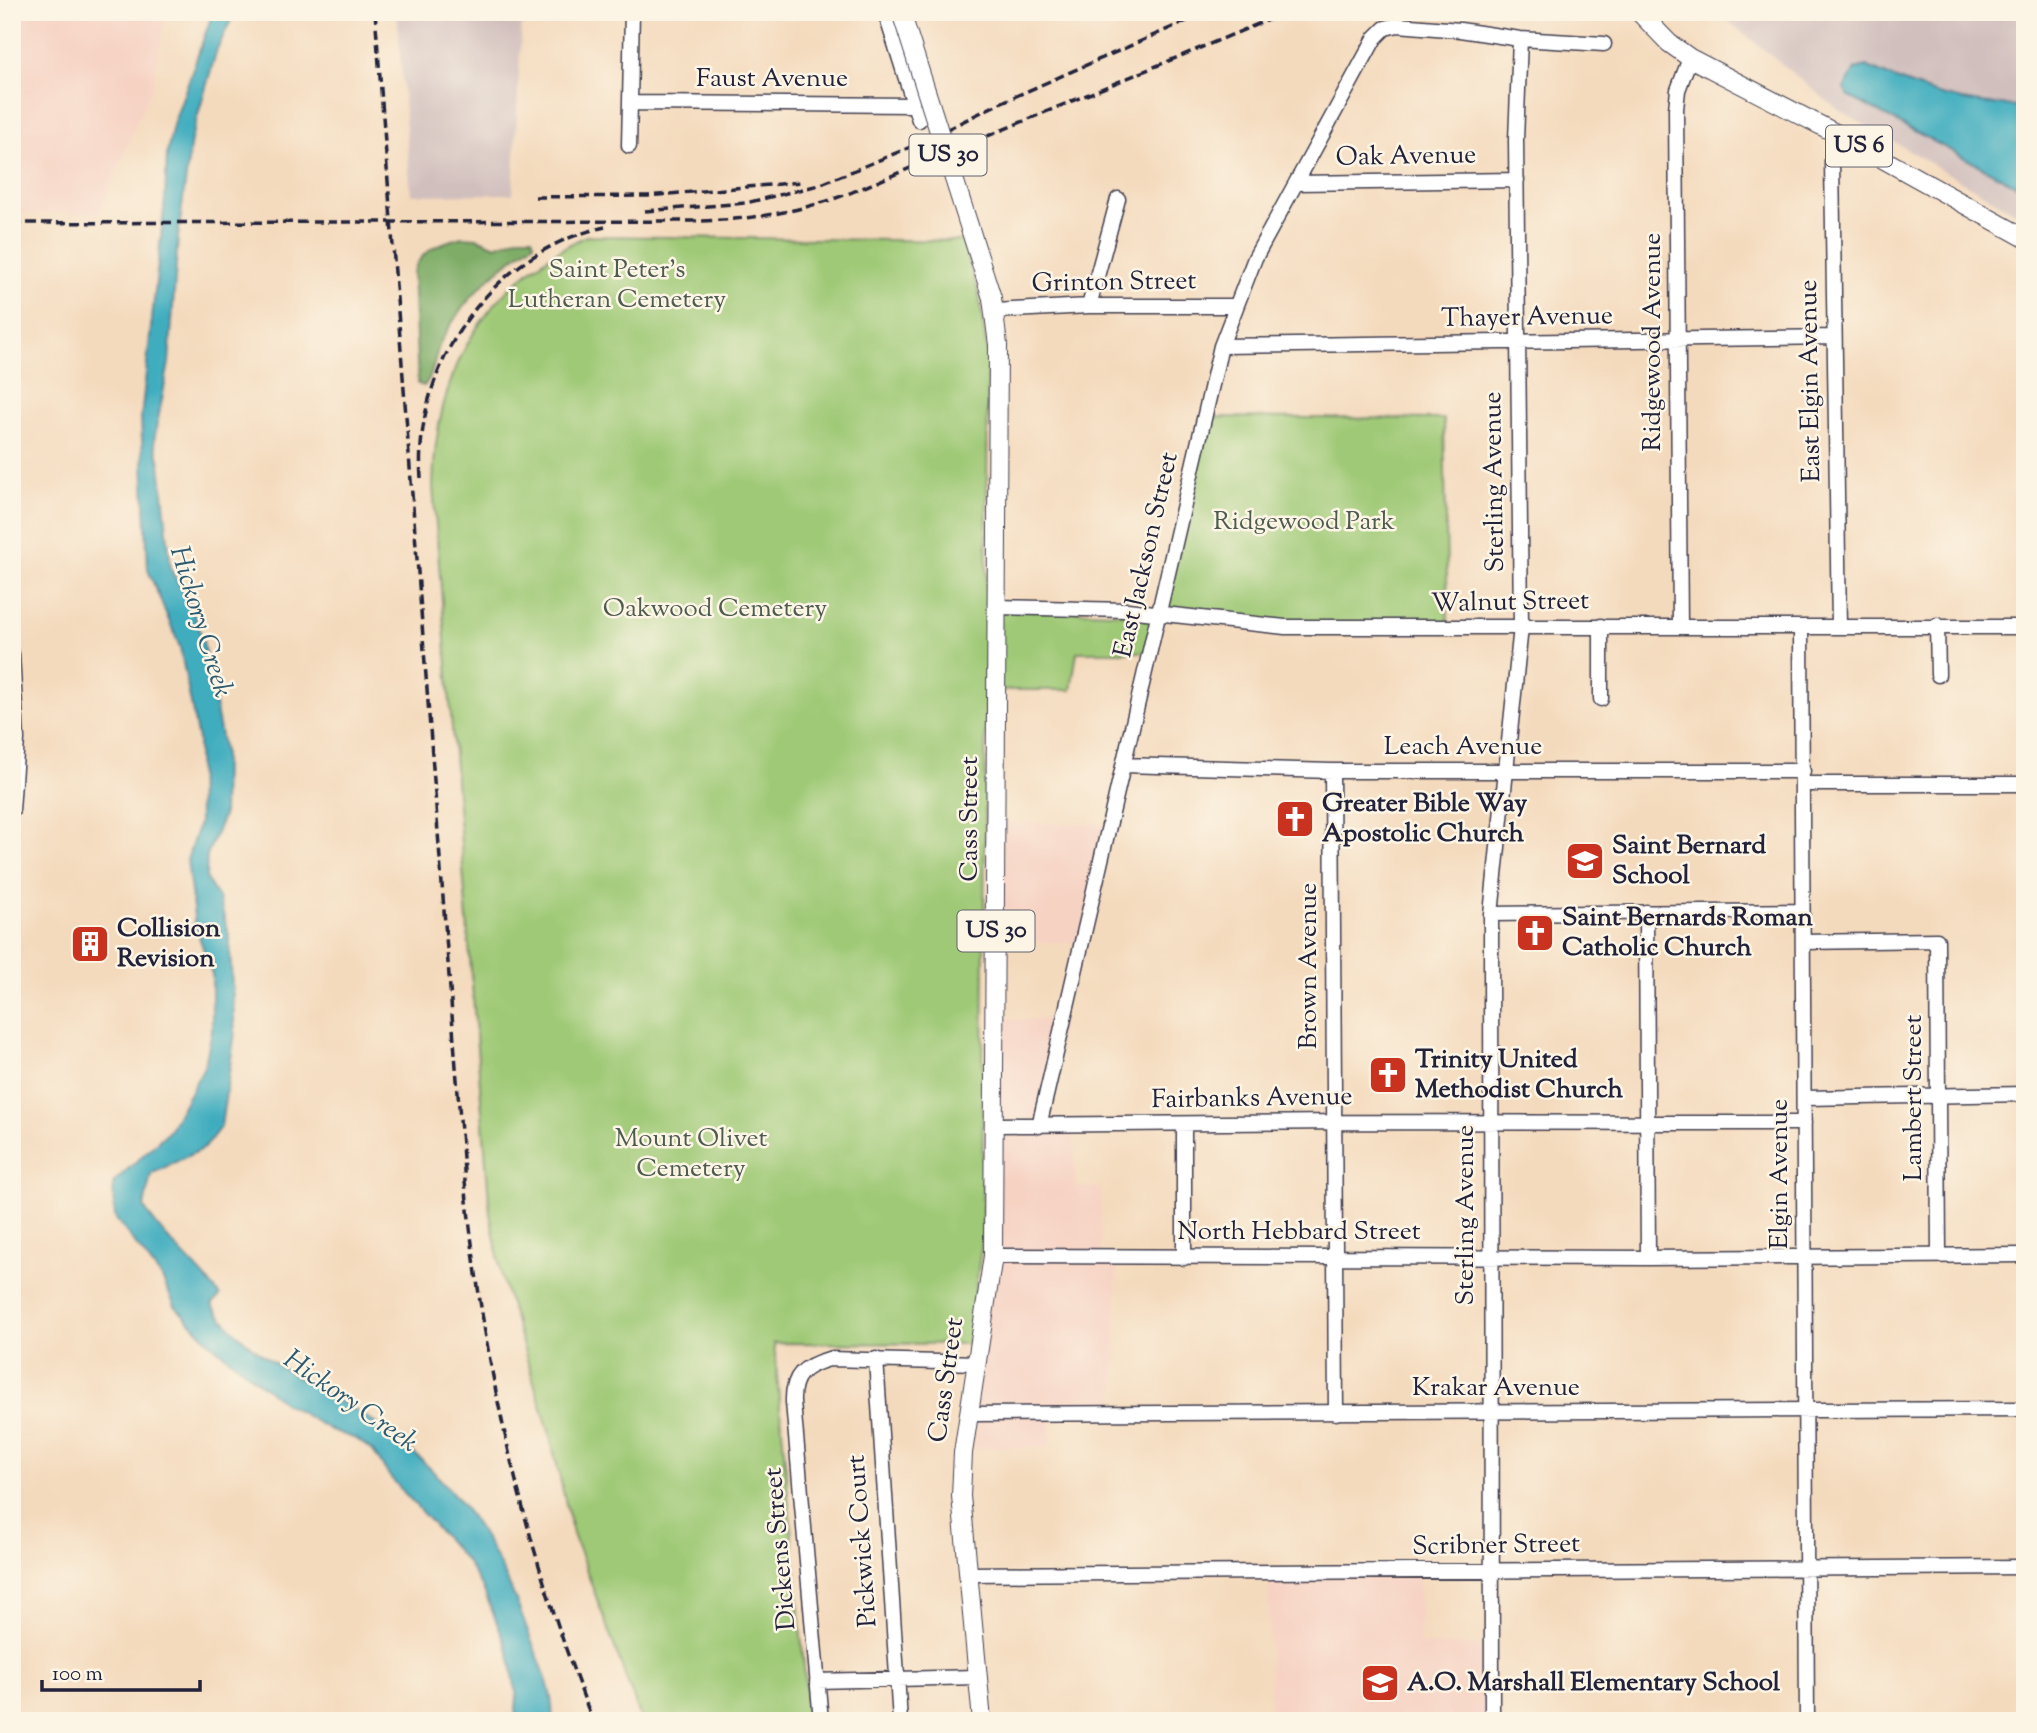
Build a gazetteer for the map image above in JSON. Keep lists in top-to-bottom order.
{
  "streets": {
    "main road": ["US 6", "US 30", "Cass Street"],
    "street": [
      "Faust Avenue",
      "Oak Avenue",
      "Grinton Street",
      "Thayer Avenue",
      "Ridgewood Avenue",
      "East Elgin Avenue",
      "Sterling Avenue",
      "East Jackson Street",
      "Walnut Street",
      "Leach Avenue",
      "Brown Avenue",
      "Lambert Street",
      "Fairbanks Avenue",
      "Elgin Avenue",
      "North Hebbard Street",
      "Krakar Avenue",
      "Pickwick Court",
      "Scribner Street",
      "Dickens Street"
    ]
  },
  "crossings": [
    ["US 6", "Ridgewood Avenue"],
    ["US 6", "East Elgin Avenue"],
    ["Oak Avenue", "Sterling Avenue"],
    ["Oak Avenue", "East Jackson Street"],
    ["Grinton Street", "East Jackson Street"],
    ["Grinton Street", "Cass Street"],
    ["Thayer Avenue", "Ridgewood Avenue"],
    ["Thayer Avenue", "East Elgin Avenue"],
    ["Thayer Avenue", "Sterling Avenue"],
    ["Thayer Avenue", "East Jackson Street"],
    ["Ridgewood Avenue", "Walnut Street"],
    ["East Elgin Avenue", "Walnut Street"],
    ["Sterling Avenue", "East Jackson Street"],
    ["Sterling Avenue", "Walnut Street"],
    ["Sterling Avenue", "Leach Avenue"],
    ["Sterling Avenue", "Fairbanks Avenue"],
    ["Sterling Avenue", "North Hebbard Street"],
    ["Sterling Avenue", "Krakar Avenue"],
    ["Sterling Avenue", "Scribner Street"],
    ["East Jackson Street", "Walnut Street"],
    ["East Jackson Street", "Leach Avenue"],
    ["East Jackson Street", "Fairbanks Avenue"],
    ["Walnut Street", "Cass Street"],
    ["Walnut Street", "Elgin Avenue"],
    ["Leach Avenue", "Brown Avenue"],
    ["Leach Avenue", "Elgin Avenue"],
    ["Cass Street", "Fairbanks Avenue"],
    ["Cass Street", "North Hebbard Street"],
    ["Cass Street", "Krakar Avenue"],
    ["Cass Street", "Scribner Street"],
    ["Brown Avenue", "Fairbanks Avenue"],
    ["Brown Avenue", "North Hebbard Street"],
    ["Brown Avenue", "Krakar Avenue"],
    ["Lambert Street", "Elgin Avenue"],
    ["Lambert Street", "North Hebbard Street"],
    ["Fairbanks Avenue", "Elgin Avenue"],
    ["Elgin Avenue", "North Hebbard Street"],
    ["Elgin Avenue", "Krakar Avenue"],
    ["Elgin Avenue", "Scribner Street"],
    ["Pickwick Court", "Dickens Street"]
  ],
  "water": ["Hickory Creek"],
  "parks": [
    "Saint Peter's Lutheran Cemetery",
    "Ridgewood Park",
    "Oakwood Cemetery",
    "Mount Olivet Cemetery"
  ],
  "places": {
    "church": ["Greater Bible Way Apostolic Church", "Saint Bernards Roman Catholic Church", "Trinity United Methodist Church"],
    "school or university": ["Saint Bernard School", "A.O. Marshall Elementary School"],
    "building": ["Collision Revision"]
  },
  "scale_bar": "100 m"
}
